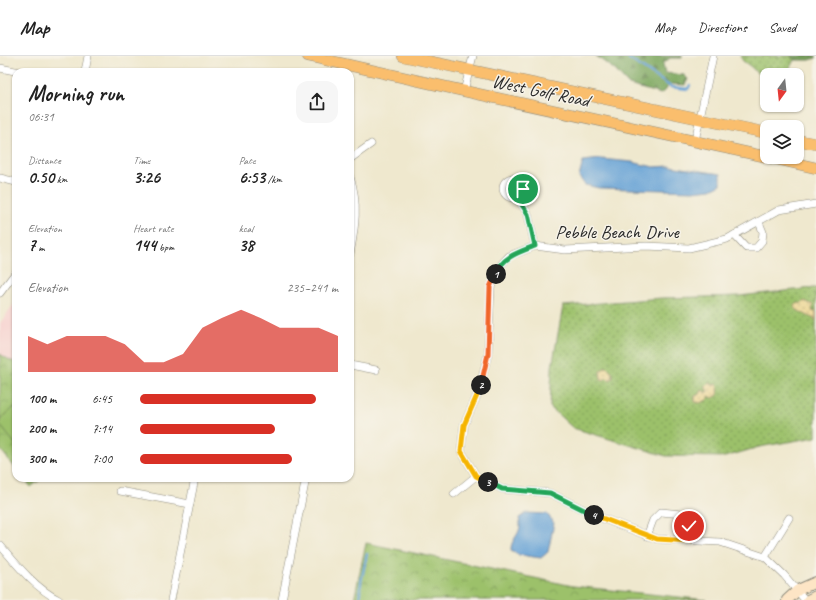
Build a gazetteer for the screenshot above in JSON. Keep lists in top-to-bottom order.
{
  "streets": {
    "main road": ["West Golf Road"],
    "street": ["Pebble Beach Drive"]
  },
  "north": "bottom",
  "page": {
    "header": "Map",
    "nav": ["Map", "Directions", "Saved"],
    "heading": ["Morning run", "06:31"],
    "stats": [
      ["Distance", "0.50 km"],
      ["Time", "3:26"],
      ["Pace", "6:53 /km"],
      ["Elevation", "7 m"],
      ["Heart rate", "144 bpm"],
      ["kcal", "38"]
    ],
    "pins": [
      "1",
      "2",
      "3",
      "4"
    ],
    "chart": ["Elevation", "235–241 m"],
    "list": [
      {
        "name": "100 m",
        "note": "6:45"
      },
      {
        "name": "200 m",
        "note": "7:14"
      },
      {
        "name": "300 m",
        "note": "7:00"
      }
    ]
  }
}
